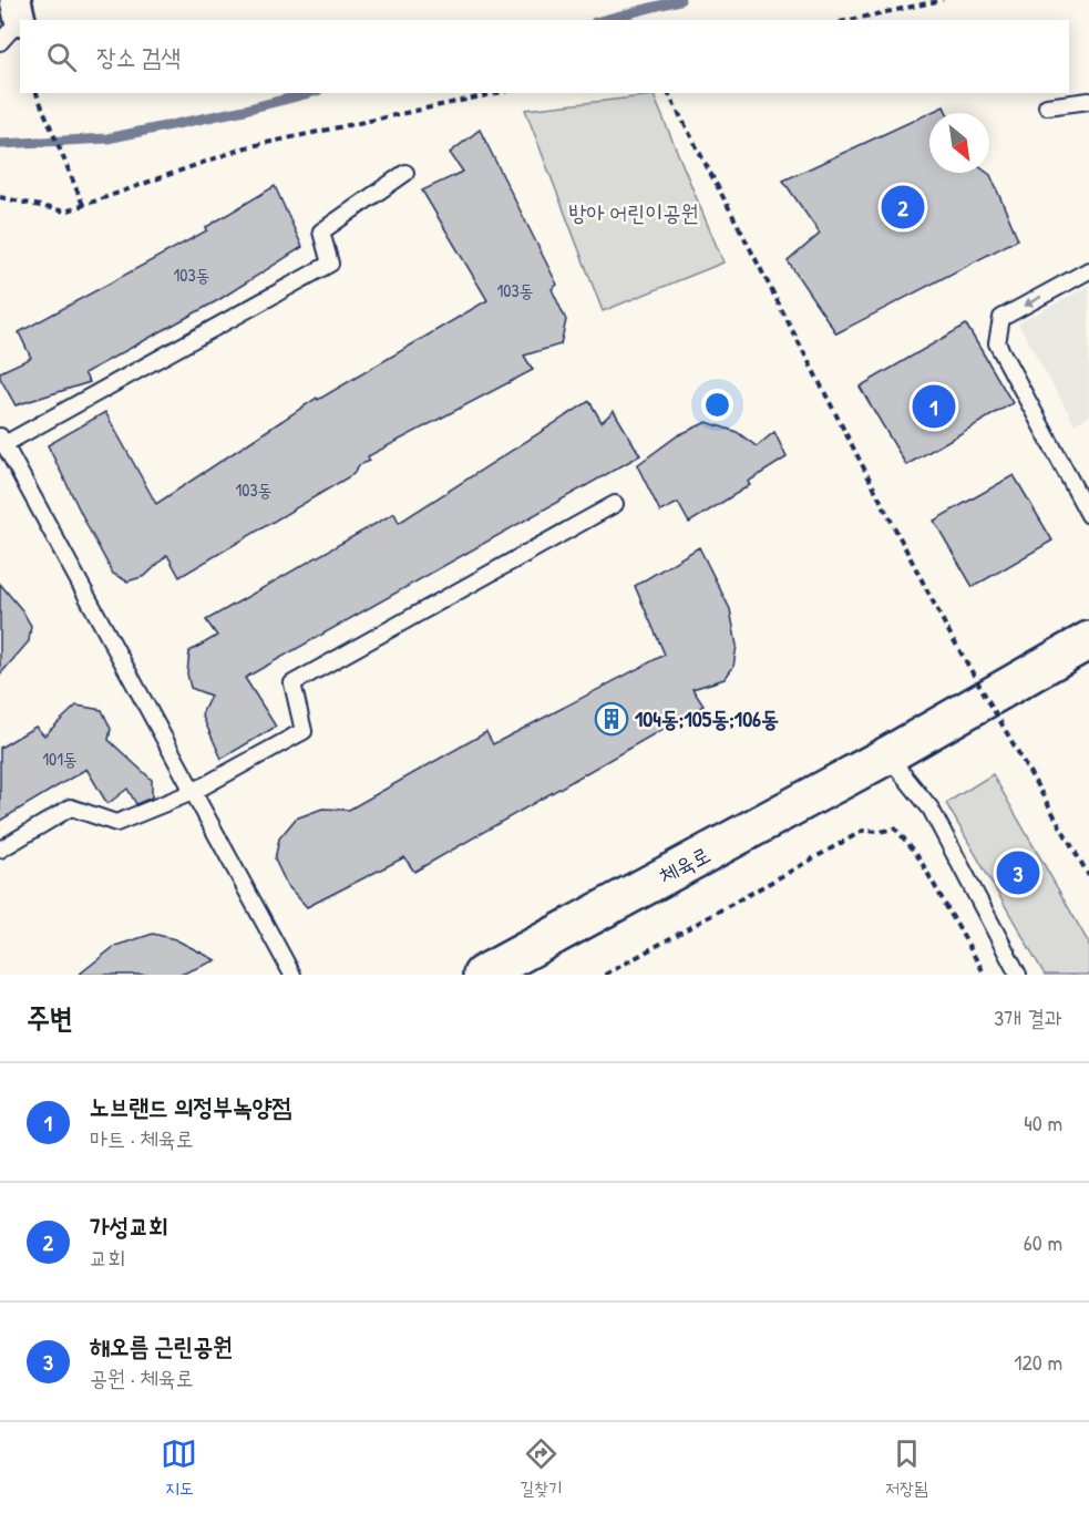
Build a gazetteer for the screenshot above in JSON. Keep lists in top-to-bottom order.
{
  "streets": {
    "street": ["체육로"]
  },
  "parks": ["방아 어린이공원"],
  "places": {
    "building": ["104동;105동;106동"]
  },
  "house_numbers": [
    "103동",
    "103동",
    "103동",
    "101동"
  ],
  "north": "bottom right",
  "page": {
    "search": "장소 검색",
    "pins": ["2", "1", "3"],
    "heading": ["주변", "3개 결과"],
    "list": [
      {
        "mark": "1",
        "name": "노브랜드 의정부녹양점",
        "note": "마트 · 체육로",
        "value": "40 m"
      },
      {
        "mark": "2",
        "name": "가성교회",
        "note": "교회",
        "value": "60 m"
      },
      {
        "mark": "3",
        "name": "해오름 근린공원",
        "note": "공원 · 체육로",
        "value": "120 m"
      }
    ],
    "nav": ["지도", "길찾기", "저장됨"]
  }
}
